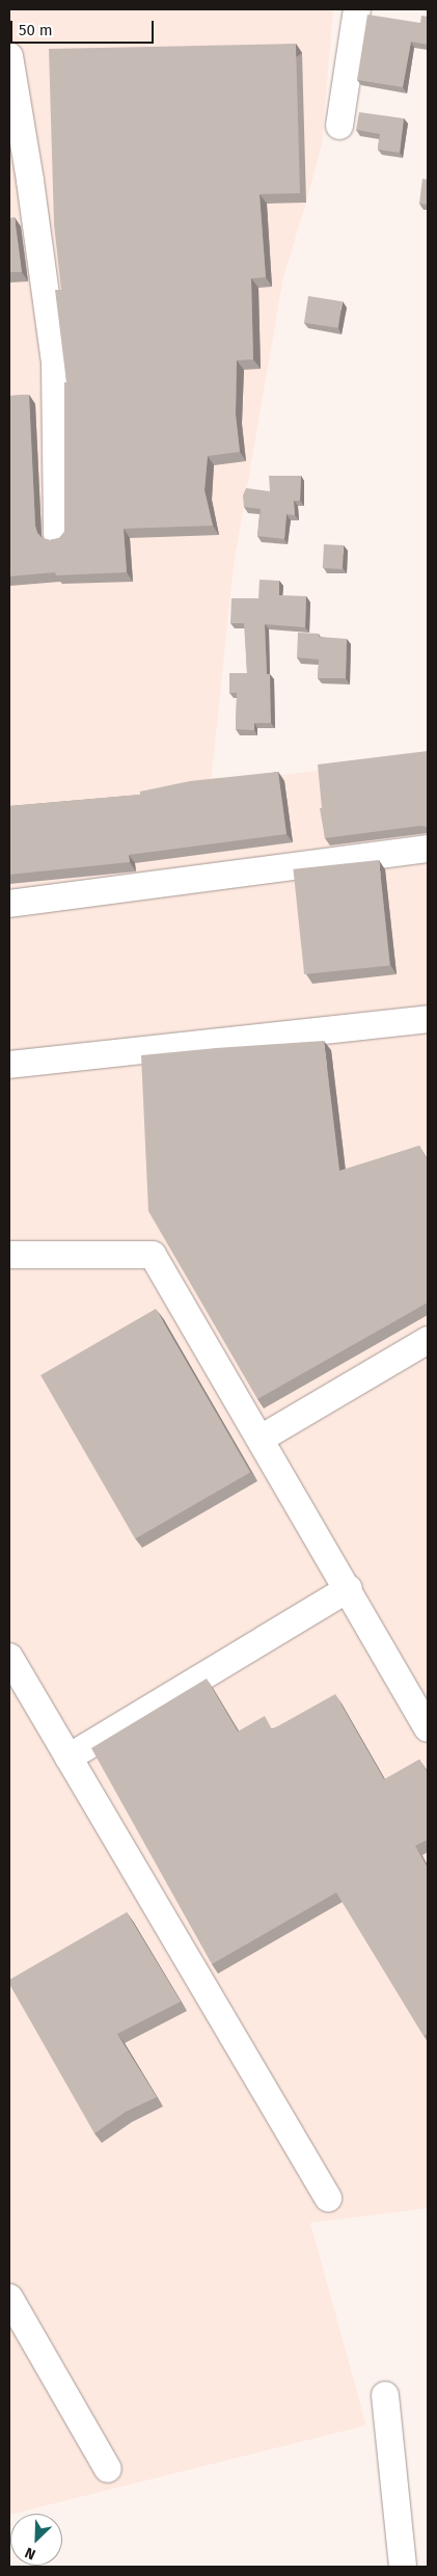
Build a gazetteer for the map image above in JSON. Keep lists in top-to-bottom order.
{
  "scale_bar": "50 m",
  "north": "bottom left"
}
